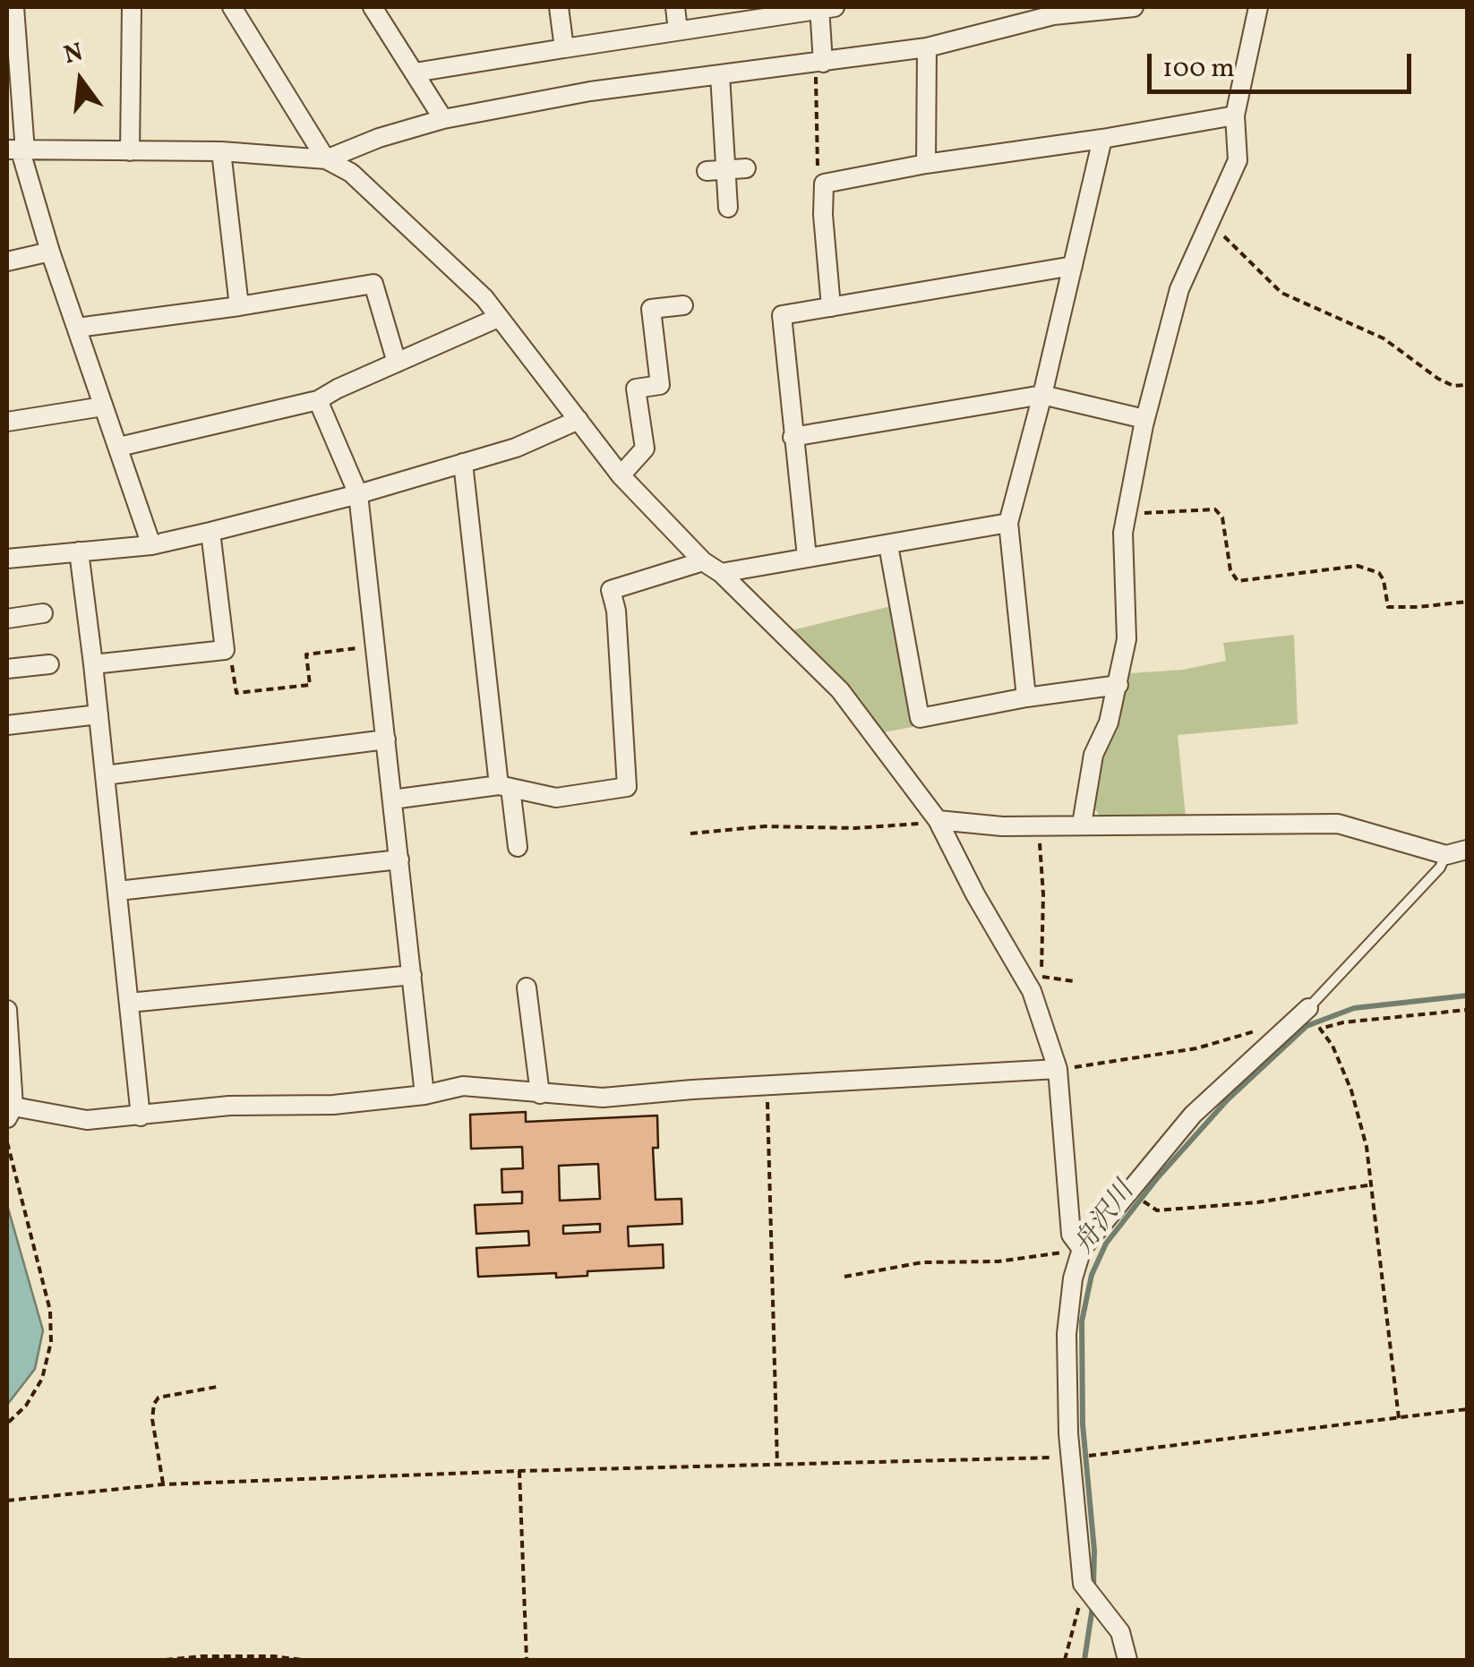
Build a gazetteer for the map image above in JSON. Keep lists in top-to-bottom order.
{
  "water": ["舟沢川"],
  "scale_bar": "100 m",
  "north": "top"
}
